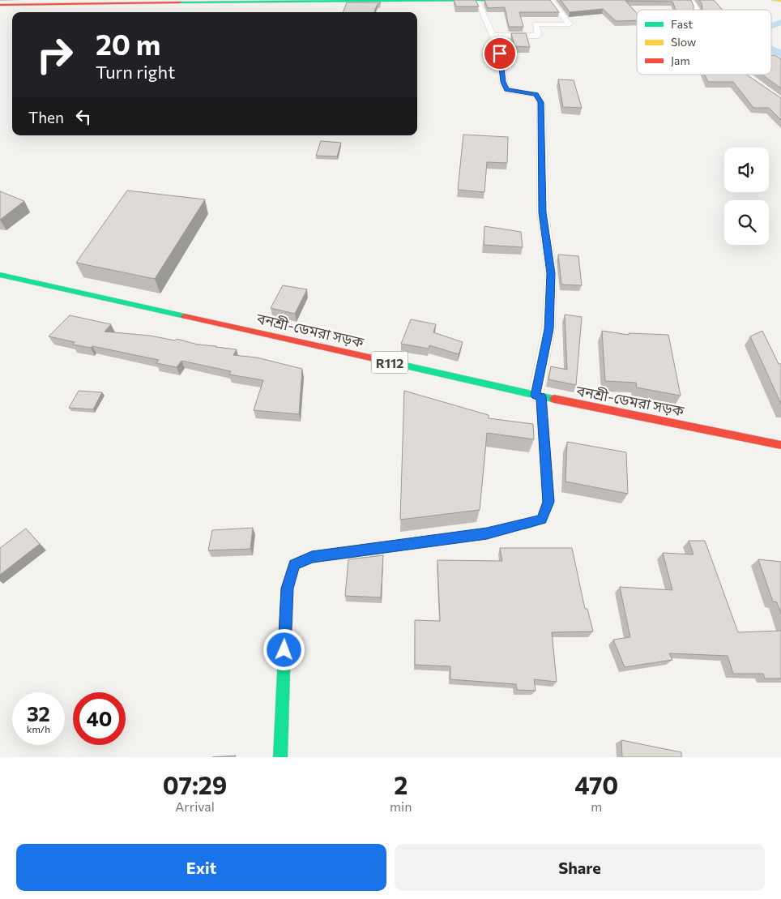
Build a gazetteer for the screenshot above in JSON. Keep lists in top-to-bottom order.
{
  "streets": {
    "main road": ["বনশ্রী-ডেমরা সড়ক", "R112"]
  },
  "legend": ["Fast", "Slow", "Jam"],
  "page": {
    "turn": ["20 m", "Turn right"],
    "then": "Then",
    "speed": "32 km/h",
    "limit": "40",
    "eta": [
      "07:29",
      "Arrival",
      "2",
      "min",
      "470",
      "m"
    ],
    "buttons": ["Exit", "Share"]
  }
}
